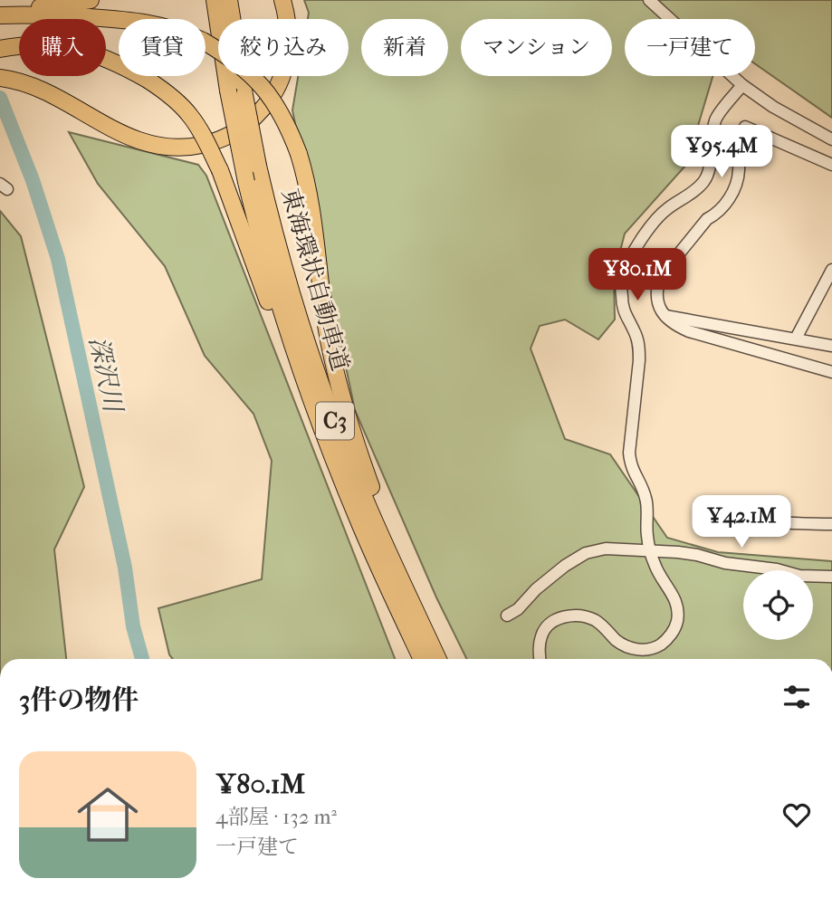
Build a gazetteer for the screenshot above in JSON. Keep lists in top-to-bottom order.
{
  "streets": {
    "highway": ["東海環状自動車道", "C3"]
  },
  "water": ["深沢川"],
  "page": {
    "chip": [
      "購入",
      "賃貸",
      "絞り込み",
      "新着",
      "マンション",
      "一戸建て"
    ],
    "price": ["¥95.4M", "¥80.1M", "¥42.1M"],
    "heading": "3件の物件",
    "list": [
      {
        "name": "¥80.1M",
        "note": "4部屋 · 132 m² · 一戸建て"
      }
    ]
  }
}
